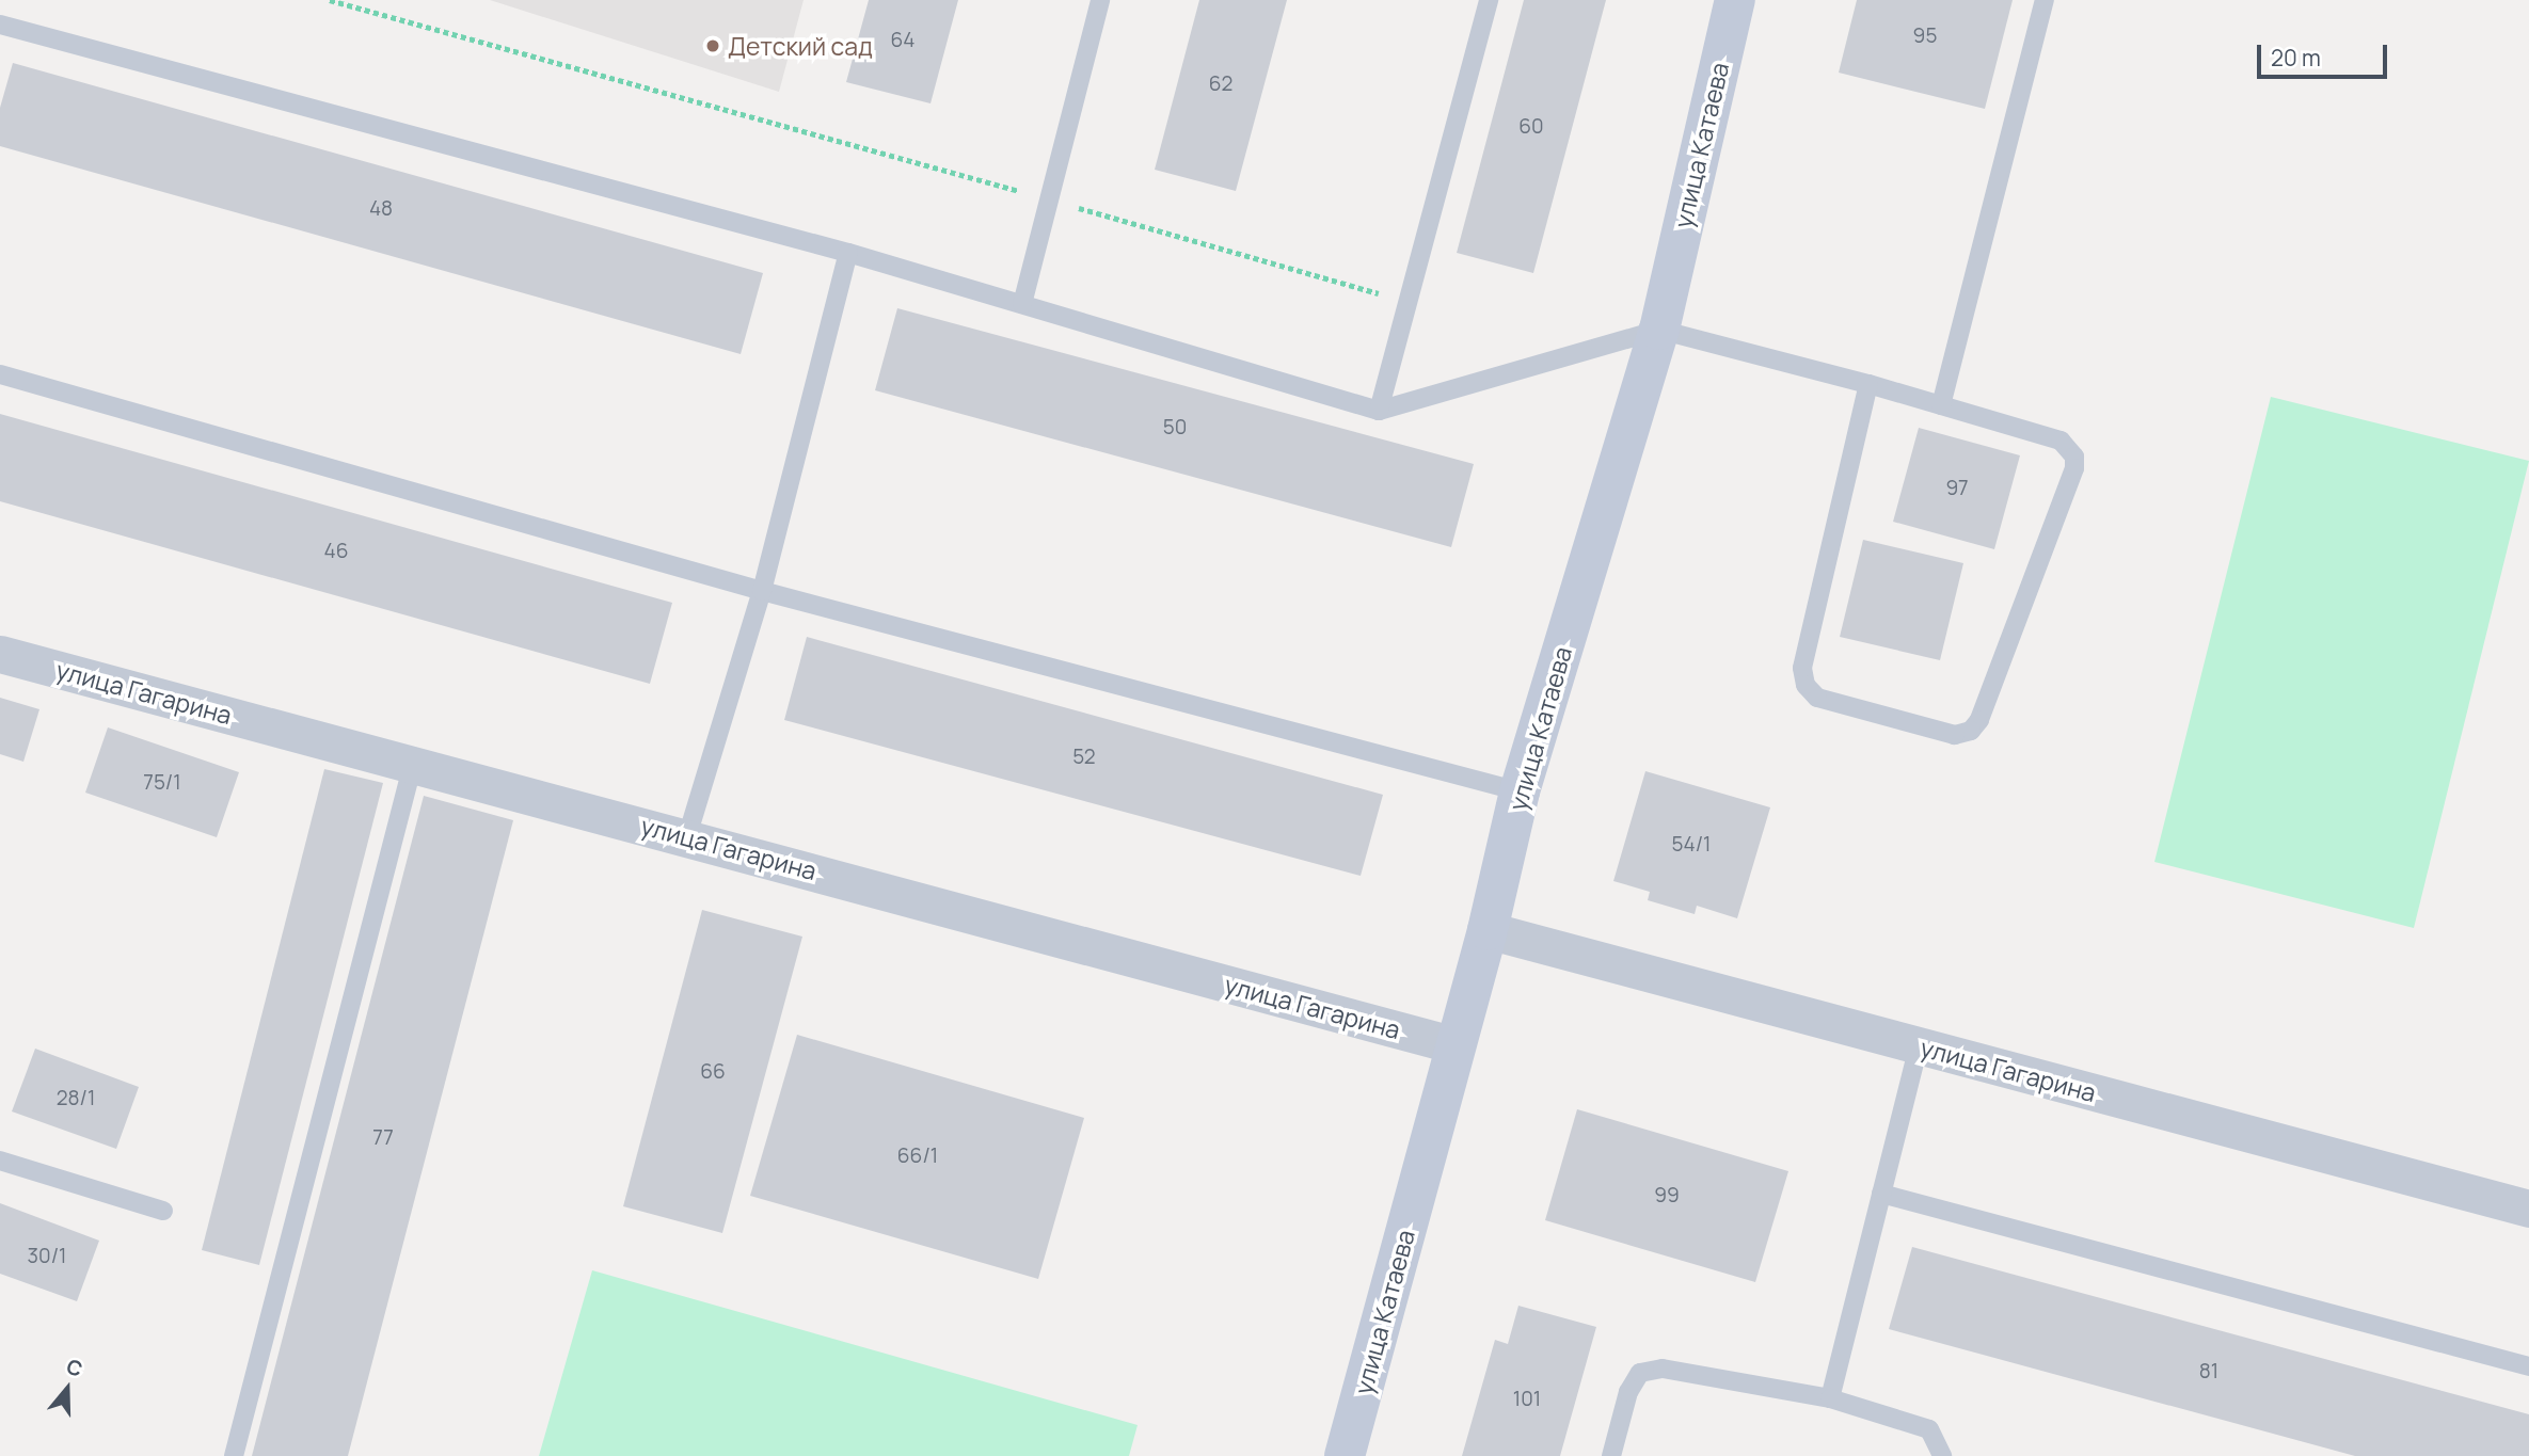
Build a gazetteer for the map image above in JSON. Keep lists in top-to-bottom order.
{
  "streets": {
    "street": ["улица Катаева", "улица Гагарина"]
  },
  "crossings": [
    ["улица Катаева", "улица Гагарина"]
  ],
  "places": ["Детский сад"],
  "house_numbers": [
    "95",
    "64",
    "62",
    "60",
    "48",
    "50",
    "97",
    "46",
    "52",
    "75/1",
    "54/1",
    "66",
    "28/1",
    "77",
    "66/1",
    "99",
    "30/1",
    "81",
    "101"
  ],
  "scale_bar": "20 m",
  "north": "top"
}
